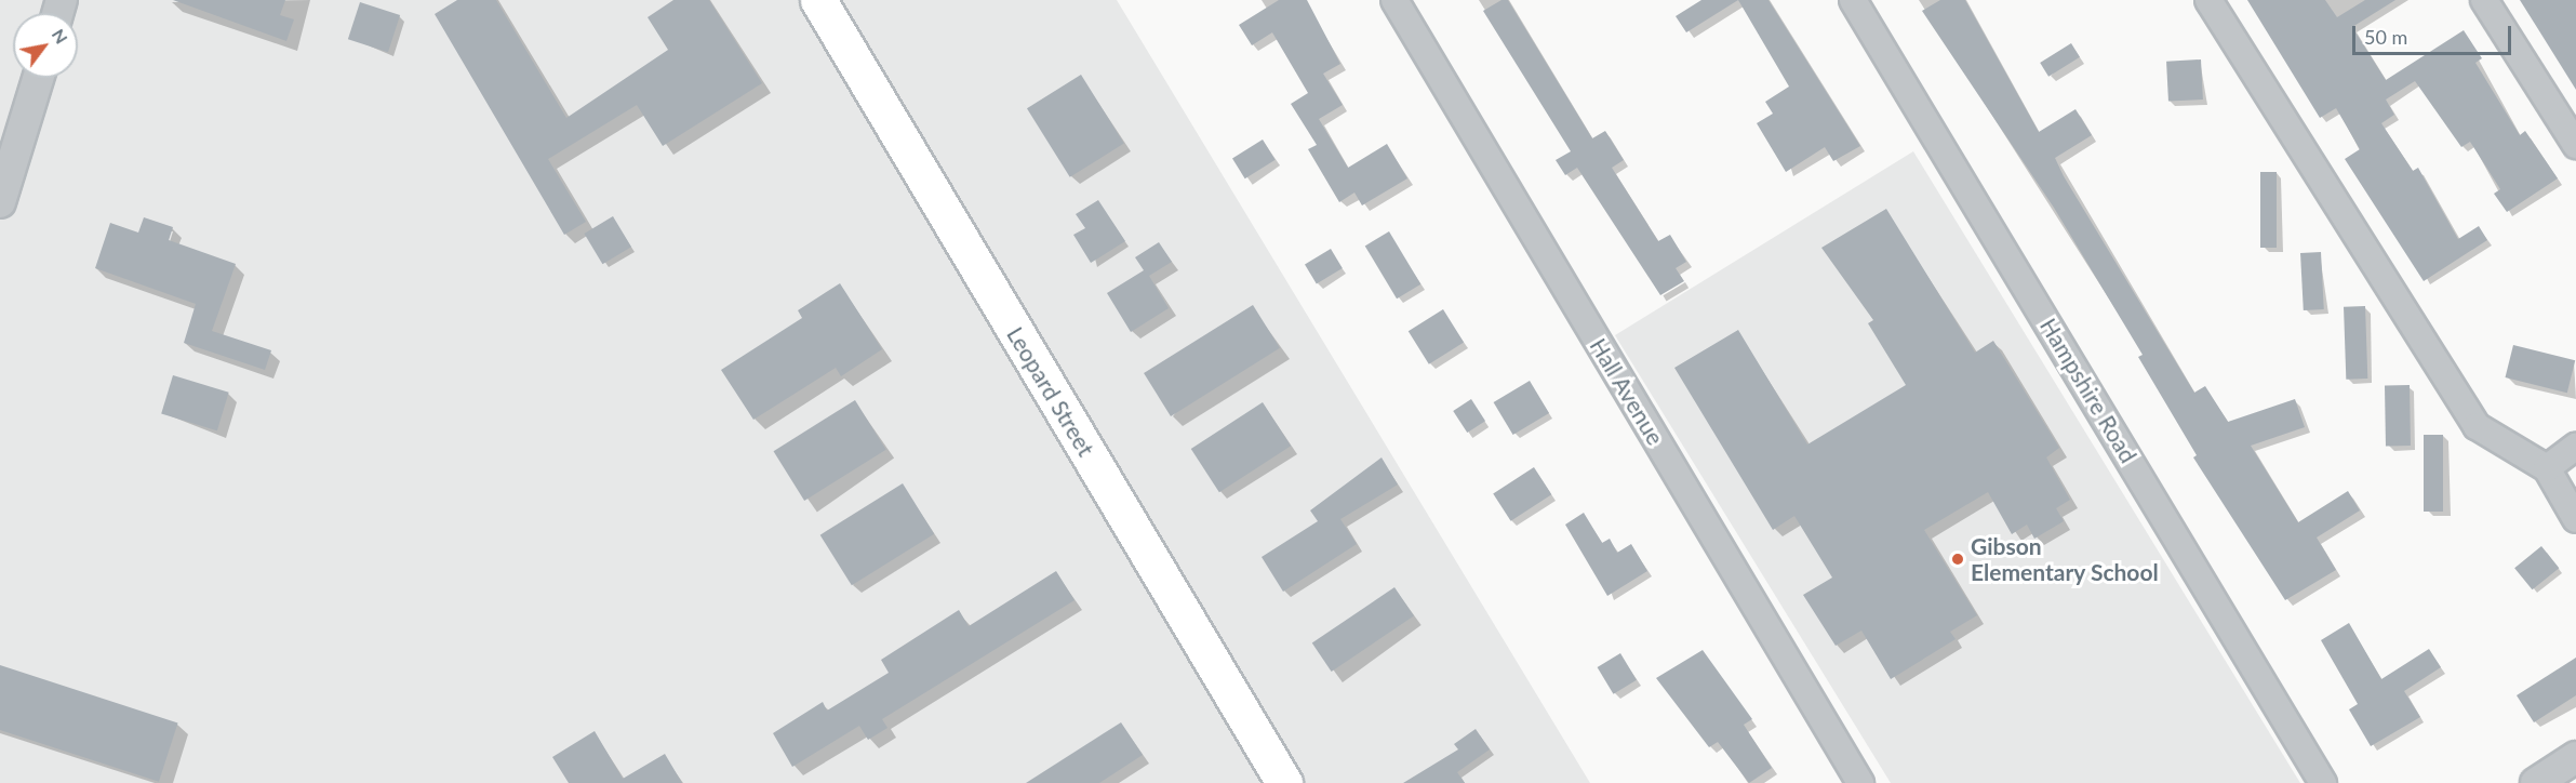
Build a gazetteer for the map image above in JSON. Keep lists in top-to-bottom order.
{
  "streets": {
    "main road": ["Leopard Street"],
    "street": ["Hampshire Road", "Hall Avenue"]
  },
  "places": ["Gibson Elementary School"],
  "scale_bar": "50 m",
  "north": "top right"
}
